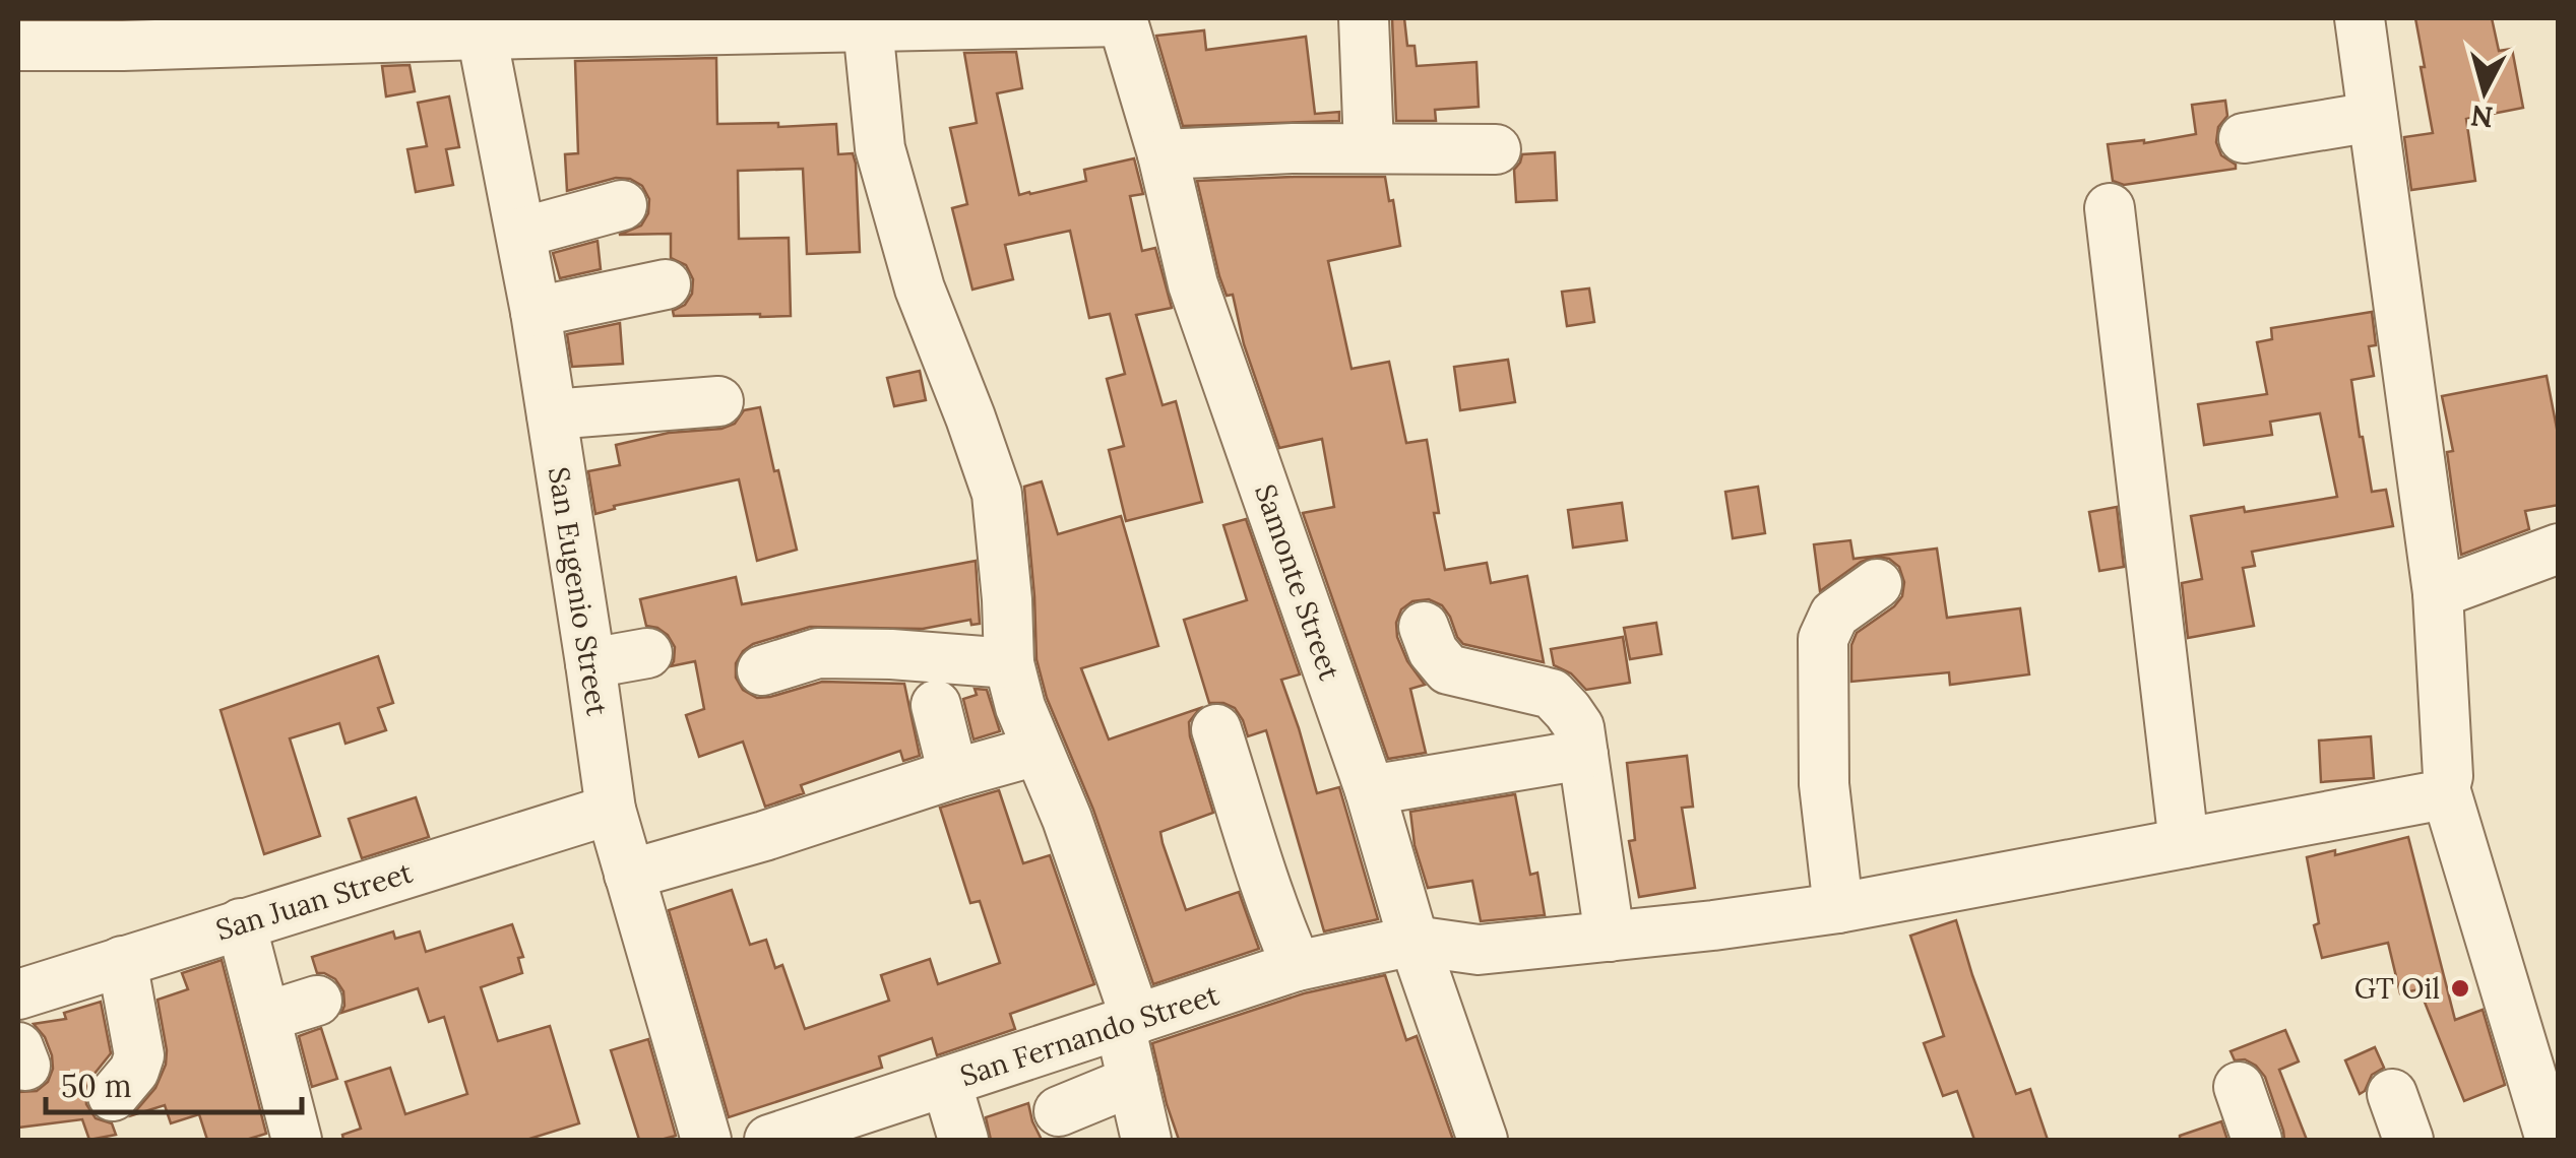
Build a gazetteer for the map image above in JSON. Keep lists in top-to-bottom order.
{
  "streets": {
    "street": [
      "Samonte Street",
      "San Eugenio Street",
      "San Juan Street",
      "San Fernando Street"
    ]
  },
  "crossings": [
    ["Samonte Street", "San Fernando Street"],
    ["San Eugenio Street", "San Juan Street"]
  ],
  "places": ["GT Oil"],
  "scale_bar": "50 m",
  "north": "bottom"
}
